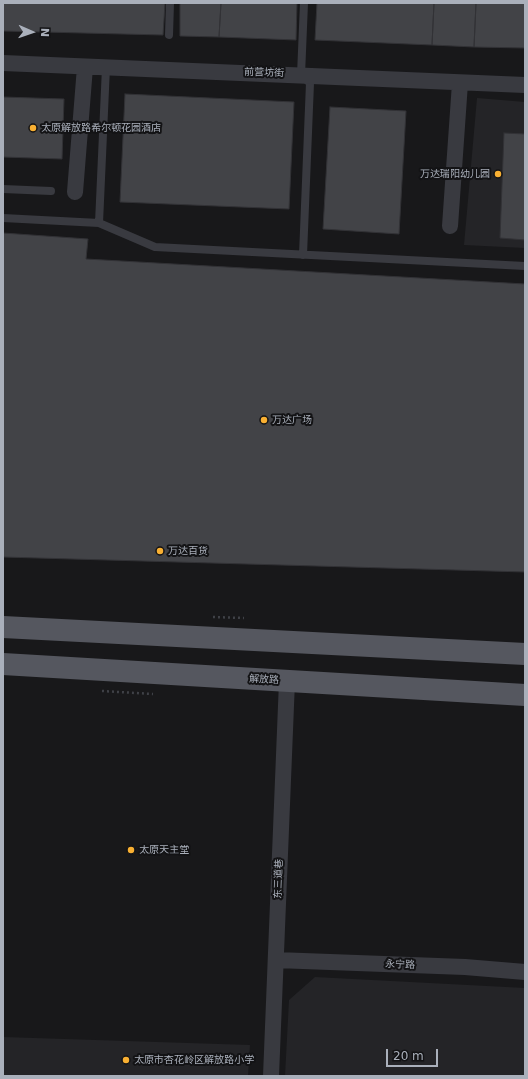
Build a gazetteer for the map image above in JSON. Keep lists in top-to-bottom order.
{
  "streets": {
    "main road": ["解放路"],
    "street": ["前营坊街", "东三道巷", "永宁路"]
  },
  "crossings": [
    ["解放路", "东三道巷"],
    ["东三道巷", "永宁路"]
  ],
  "places": [
    "太原解放路希尔顿花园酒店",
    "万达瑞阳幼儿园",
    "万达广场",
    "万达百货",
    "太原天主堂",
    "太原市杏花岭区解放路小学"
  ],
  "scale_bar": "20 m",
  "north": "right"
}
